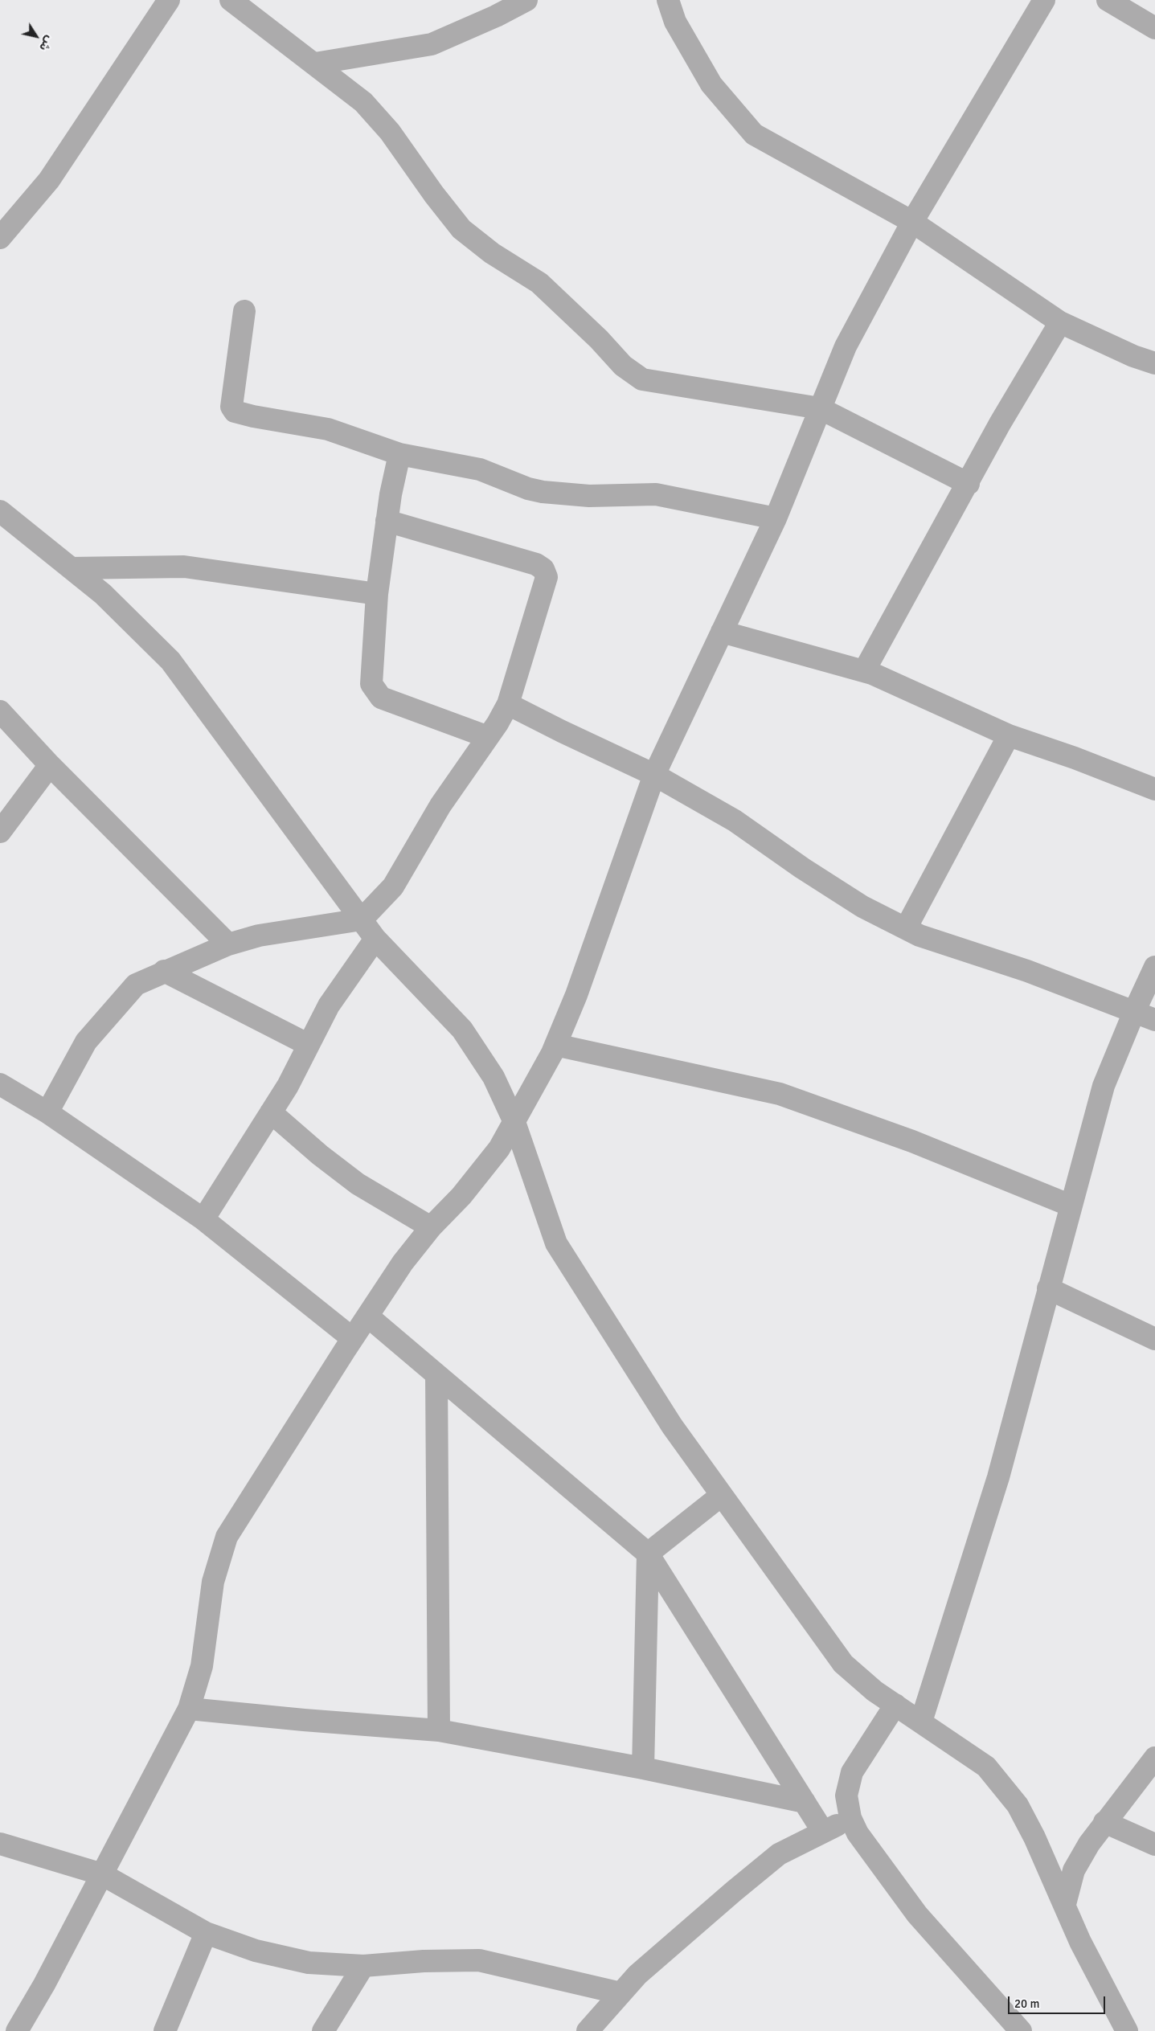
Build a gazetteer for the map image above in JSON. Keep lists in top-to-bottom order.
{
  "scale_bar": "20 m",
  "north": "bottom right"
}
